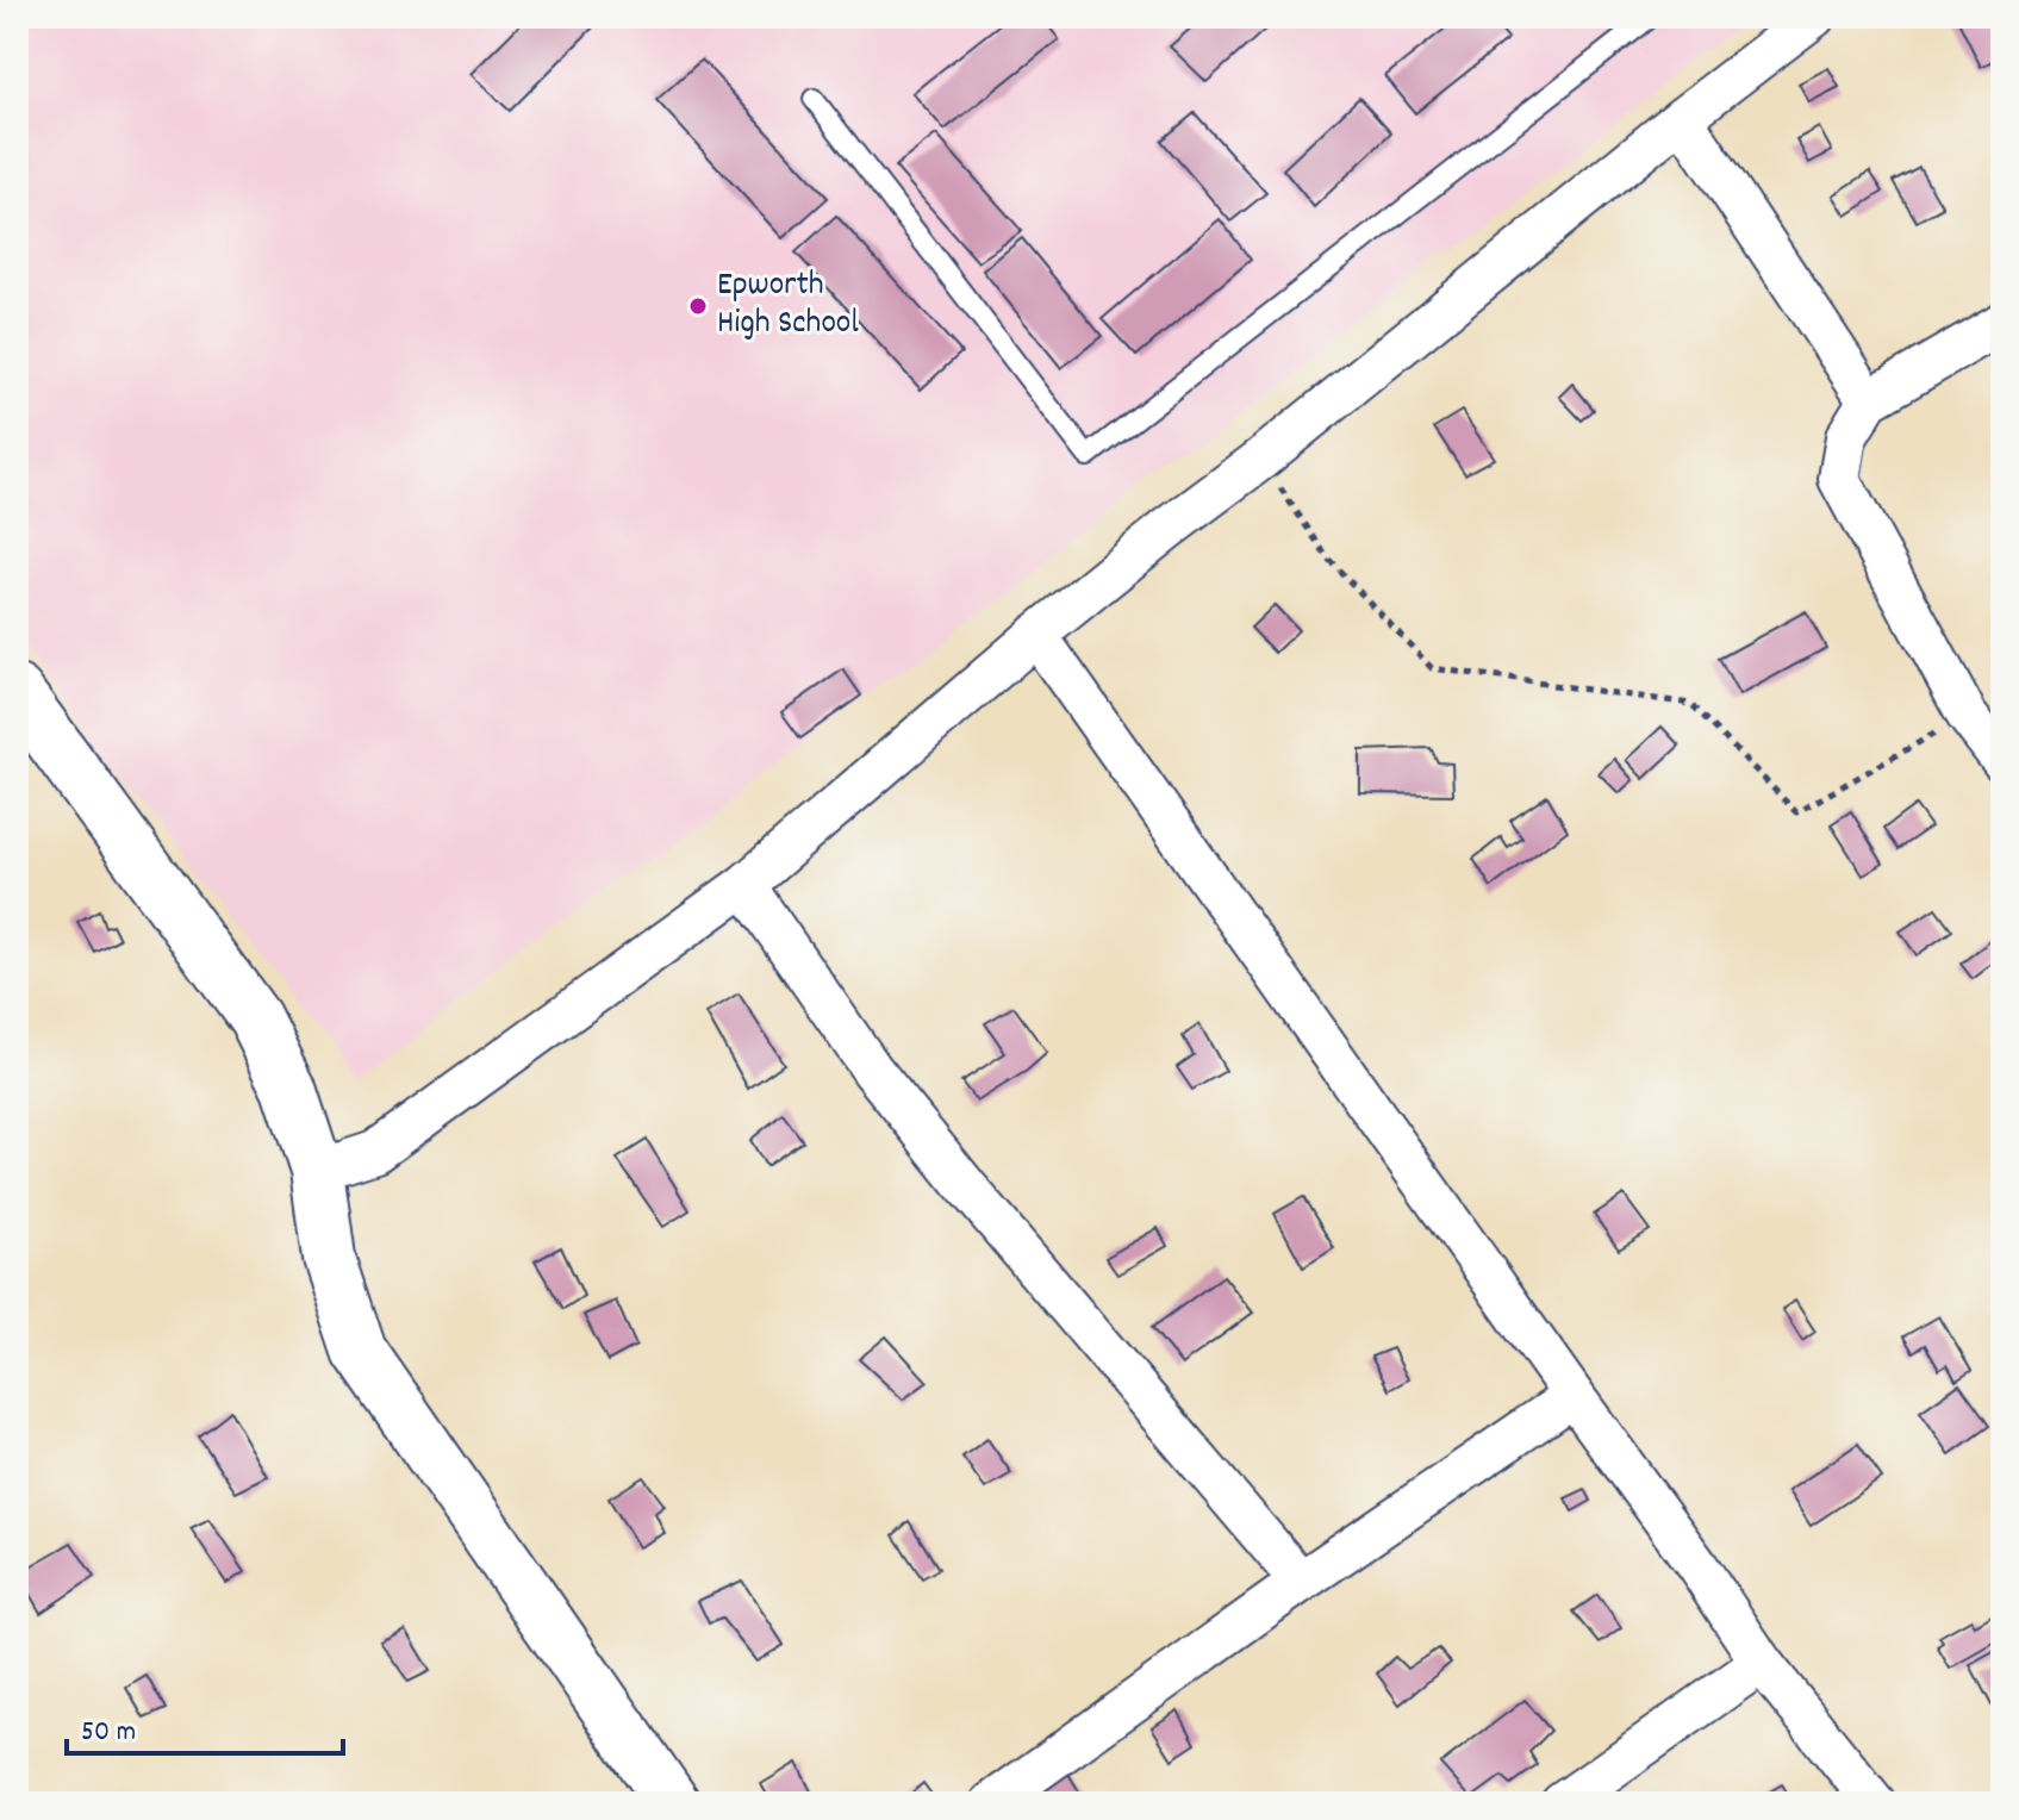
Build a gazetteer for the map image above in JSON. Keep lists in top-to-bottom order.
{
  "places": ["Epworth High School"],
  "scale_bar": "50 m"
}
